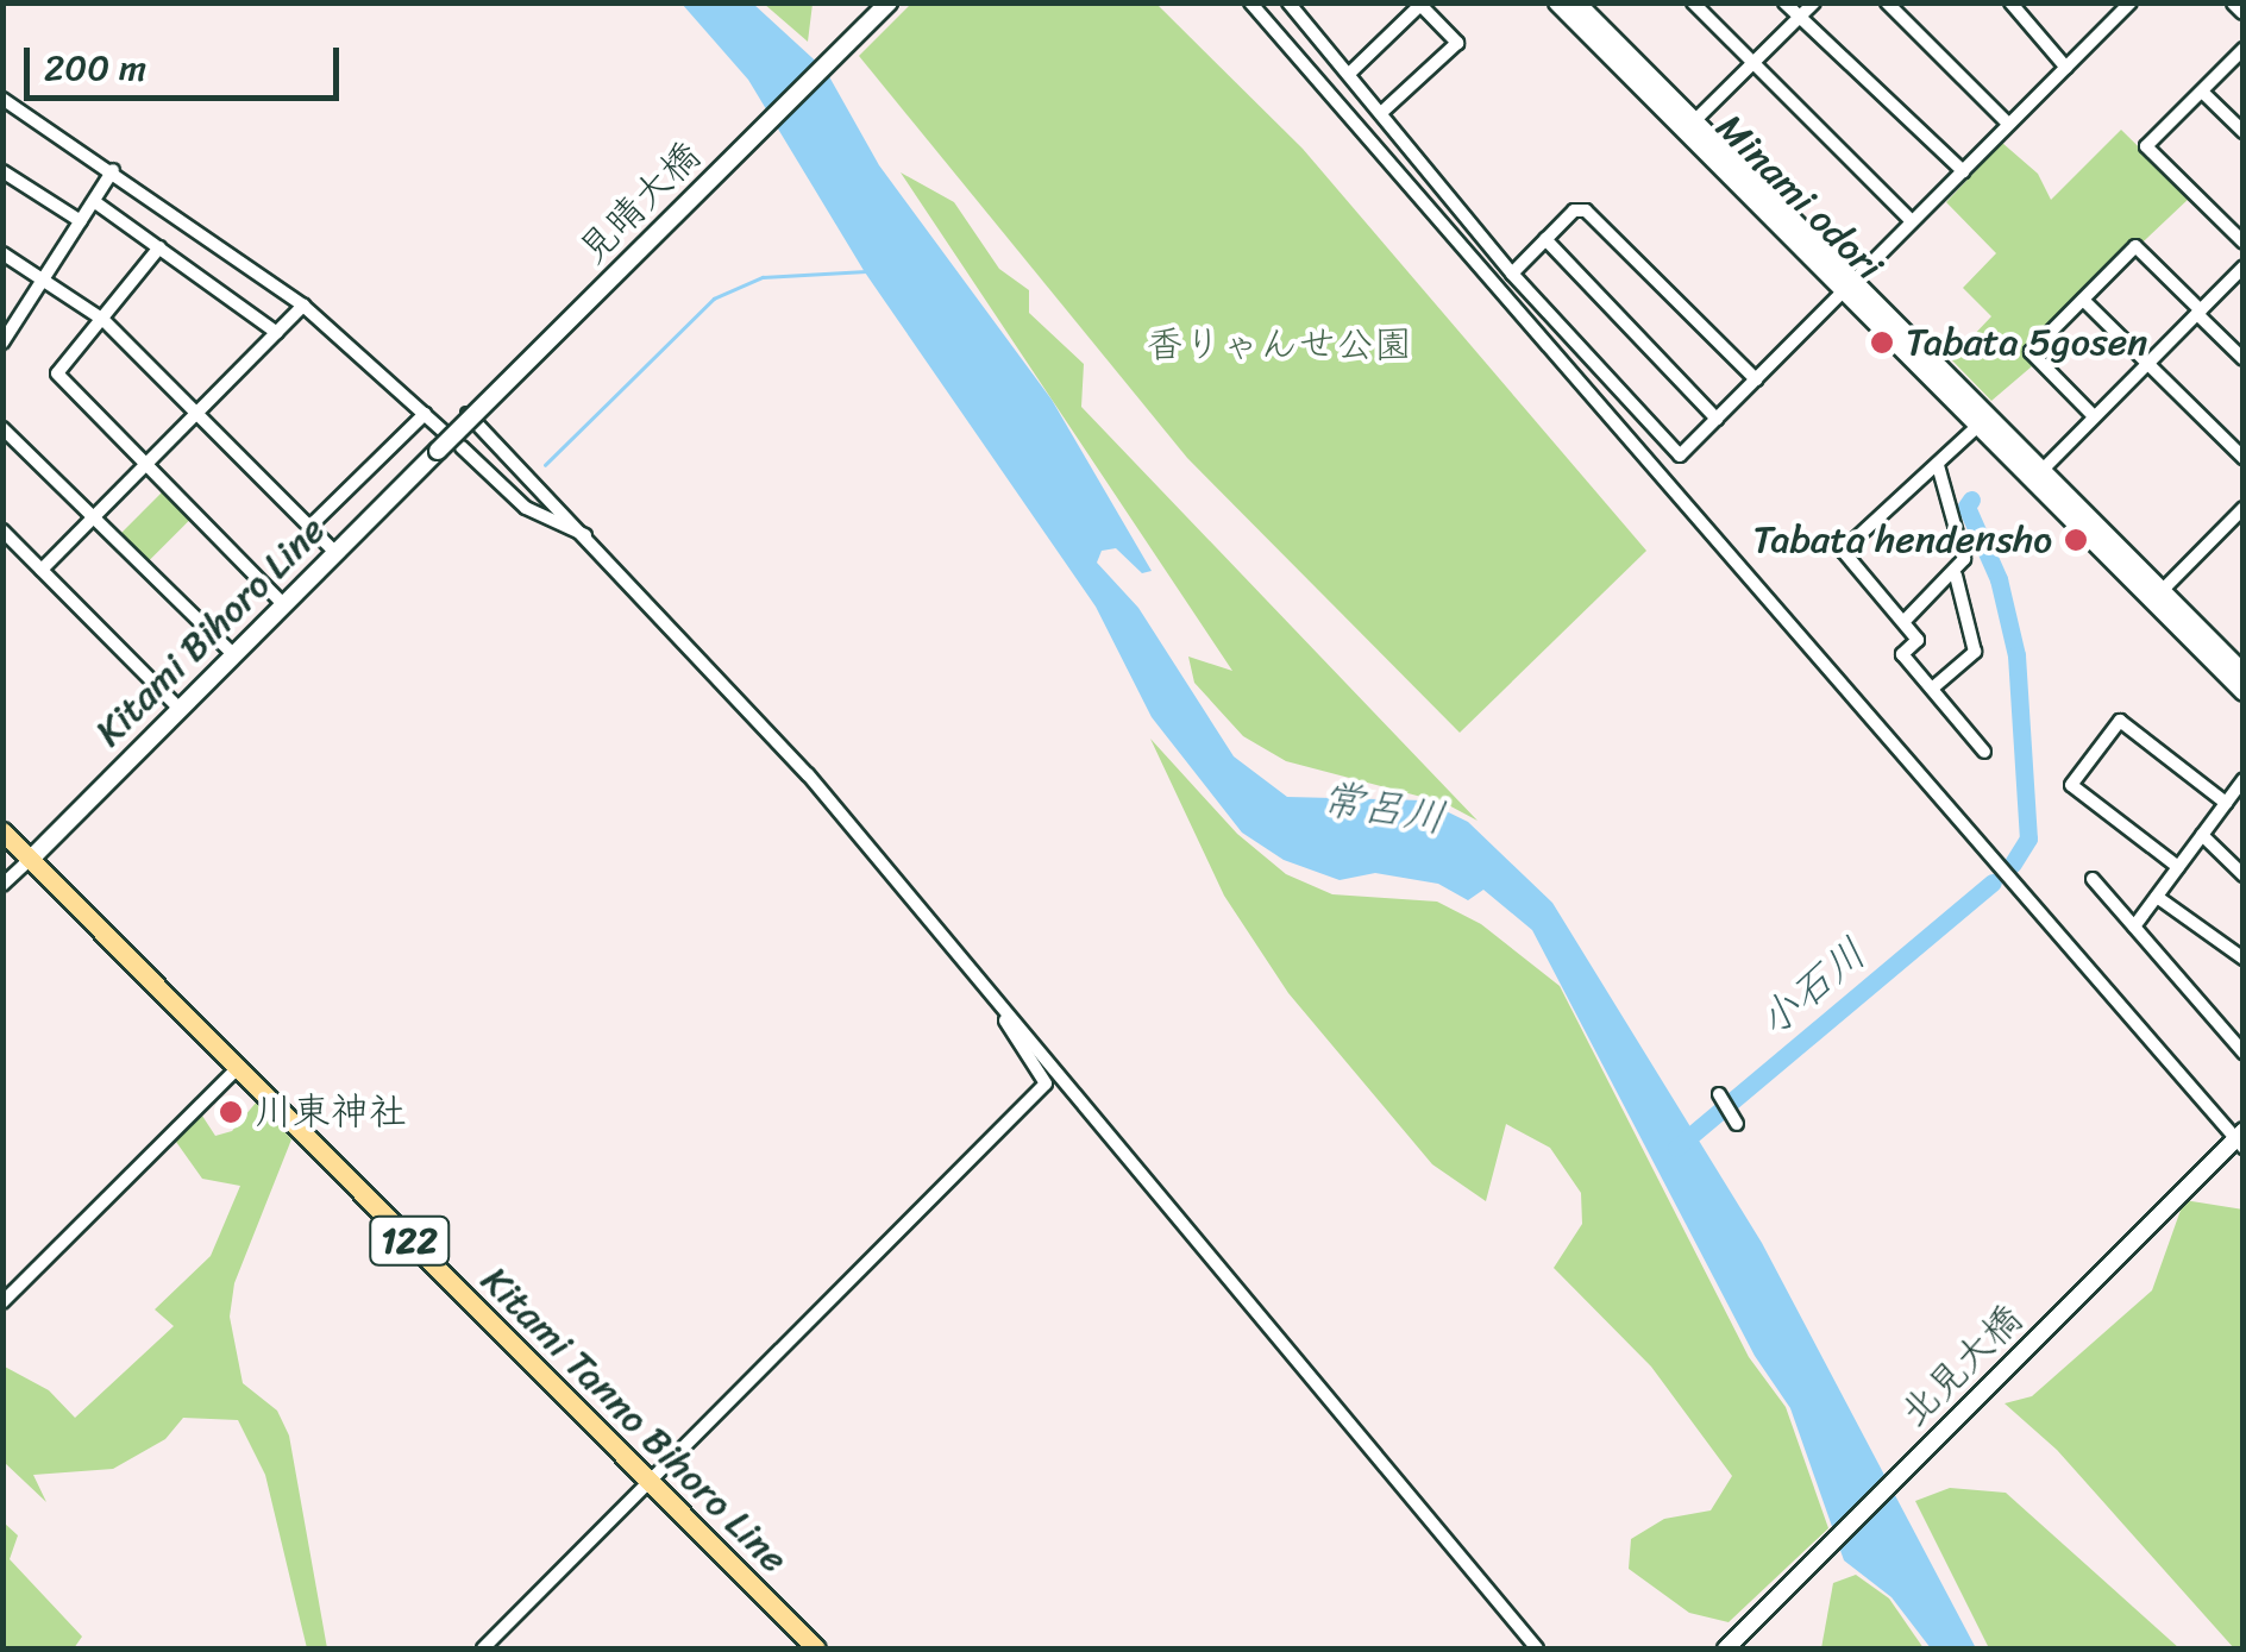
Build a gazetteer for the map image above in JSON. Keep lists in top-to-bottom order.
{
  "streets": {
    "main road": ["122", "Kitami Tanno Bihoro Line"],
    "street": [
      "Minami odori",
      "見晴大橋",
      "Kitami Bihoro Line",
      "北見大橋"
    ]
  },
  "crossings": [
    ["見晴大橋", "Kitami Bihoro Line"],
    ["Kitami Bihoro Line", "Kitami Tanno Bihoro Line"]
  ],
  "water": ["常呂川", "小石川"],
  "parks": ["香りゃんせ公園"],
  "places": ["Tabata 5gosen", "Tabata hendensho", "川東神社"],
  "scale_bar": "200 m"
}
